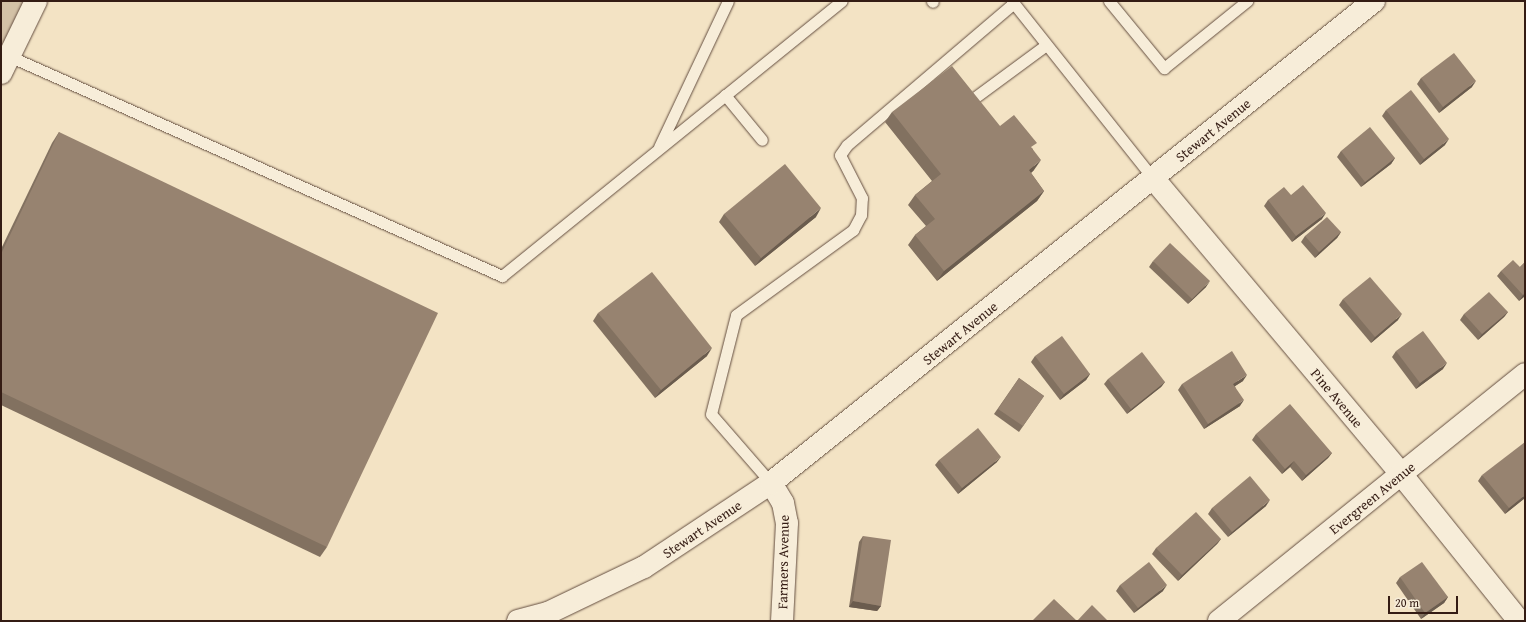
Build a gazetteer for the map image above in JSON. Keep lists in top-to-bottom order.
{
  "streets": {
    "street": [
      "Stewart Avenue",
      "Pine Avenue",
      "Evergreen Avenue",
      "Farmers Avenue"
    ]
  },
  "crossings": [
    ["Stewart Avenue", "Pine Avenue"],
    ["Stewart Avenue", "Farmers Avenue"],
    ["Pine Avenue", "Evergreen Avenue"]
  ],
  "scale_bar": "20 m"
}
